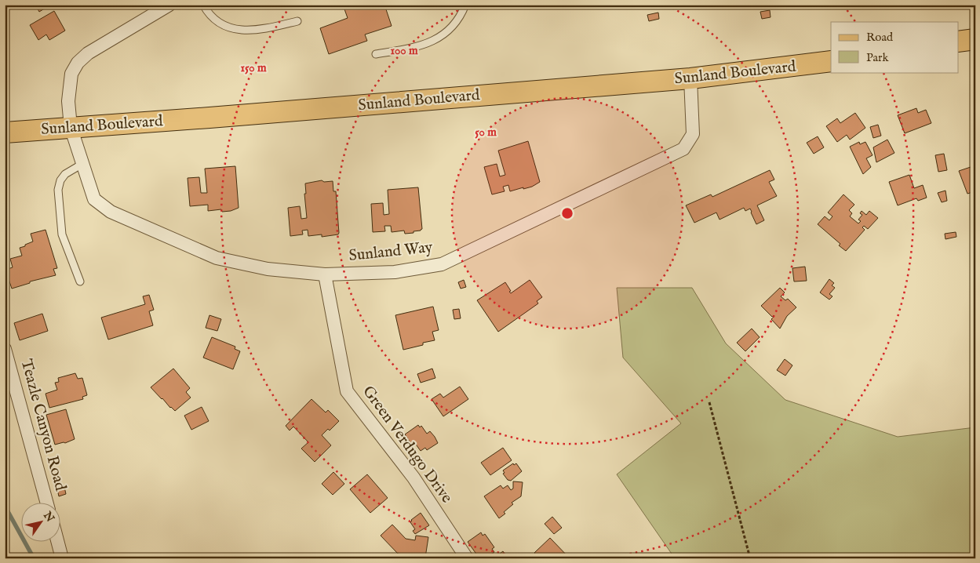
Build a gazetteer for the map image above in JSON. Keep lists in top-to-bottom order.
{
  "streets": {
    "main road": ["Sunland Boulevard"],
    "street": ["Sunland Way", "Teazle Canyon Road", "Green Verdugo Drive"]
  },
  "crossings": [
    ["Sunland Boulevard", "Sunland Way"],
    ["Sunland Way", "Green Verdugo Drive"]
  ],
  "legend": ["Road", "Park"],
  "north": "top right",
  "rings": ["100 m", "150 m", "50 m"]
}
